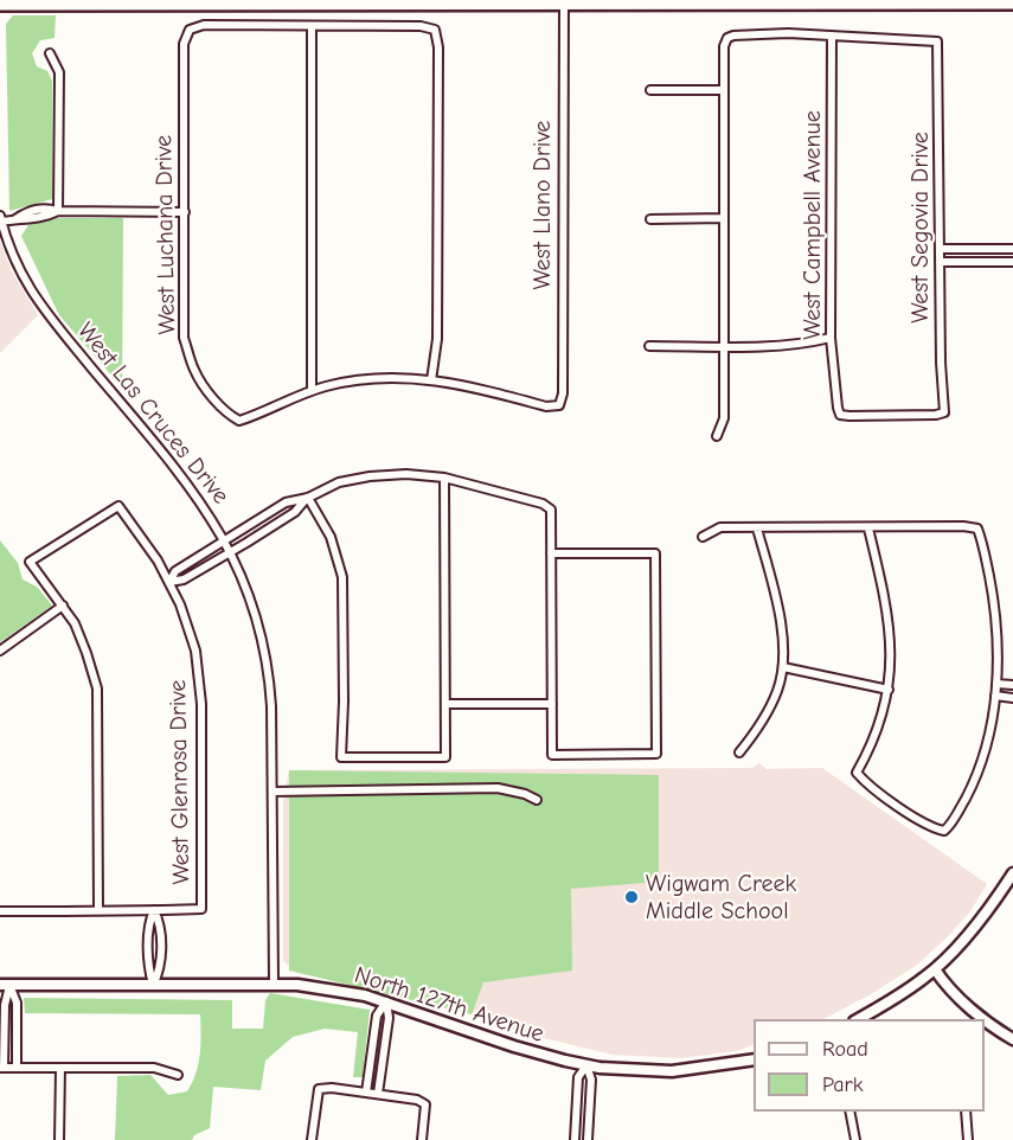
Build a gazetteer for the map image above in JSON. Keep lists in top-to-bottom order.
{
  "streets": {
    "street": [
      "West Llano Drive",
      "West Campbell Avenue",
      "West Segovia Drive",
      "West Luchana Drive",
      "West Las Cruces Drive",
      "West Glenrosa Drive",
      "North 127th Avenue"
    ]
  },
  "crossings": [
    ["West Campbell Avenue", "West Segovia Drive"],
    ["West Las Cruces Drive", "North 127th Avenue"],
    ["West Glenrosa Drive", "North 127th Avenue"]
  ],
  "places": ["Wigwam Creek Middle School"],
  "legend": ["Road", "Park"]
}
